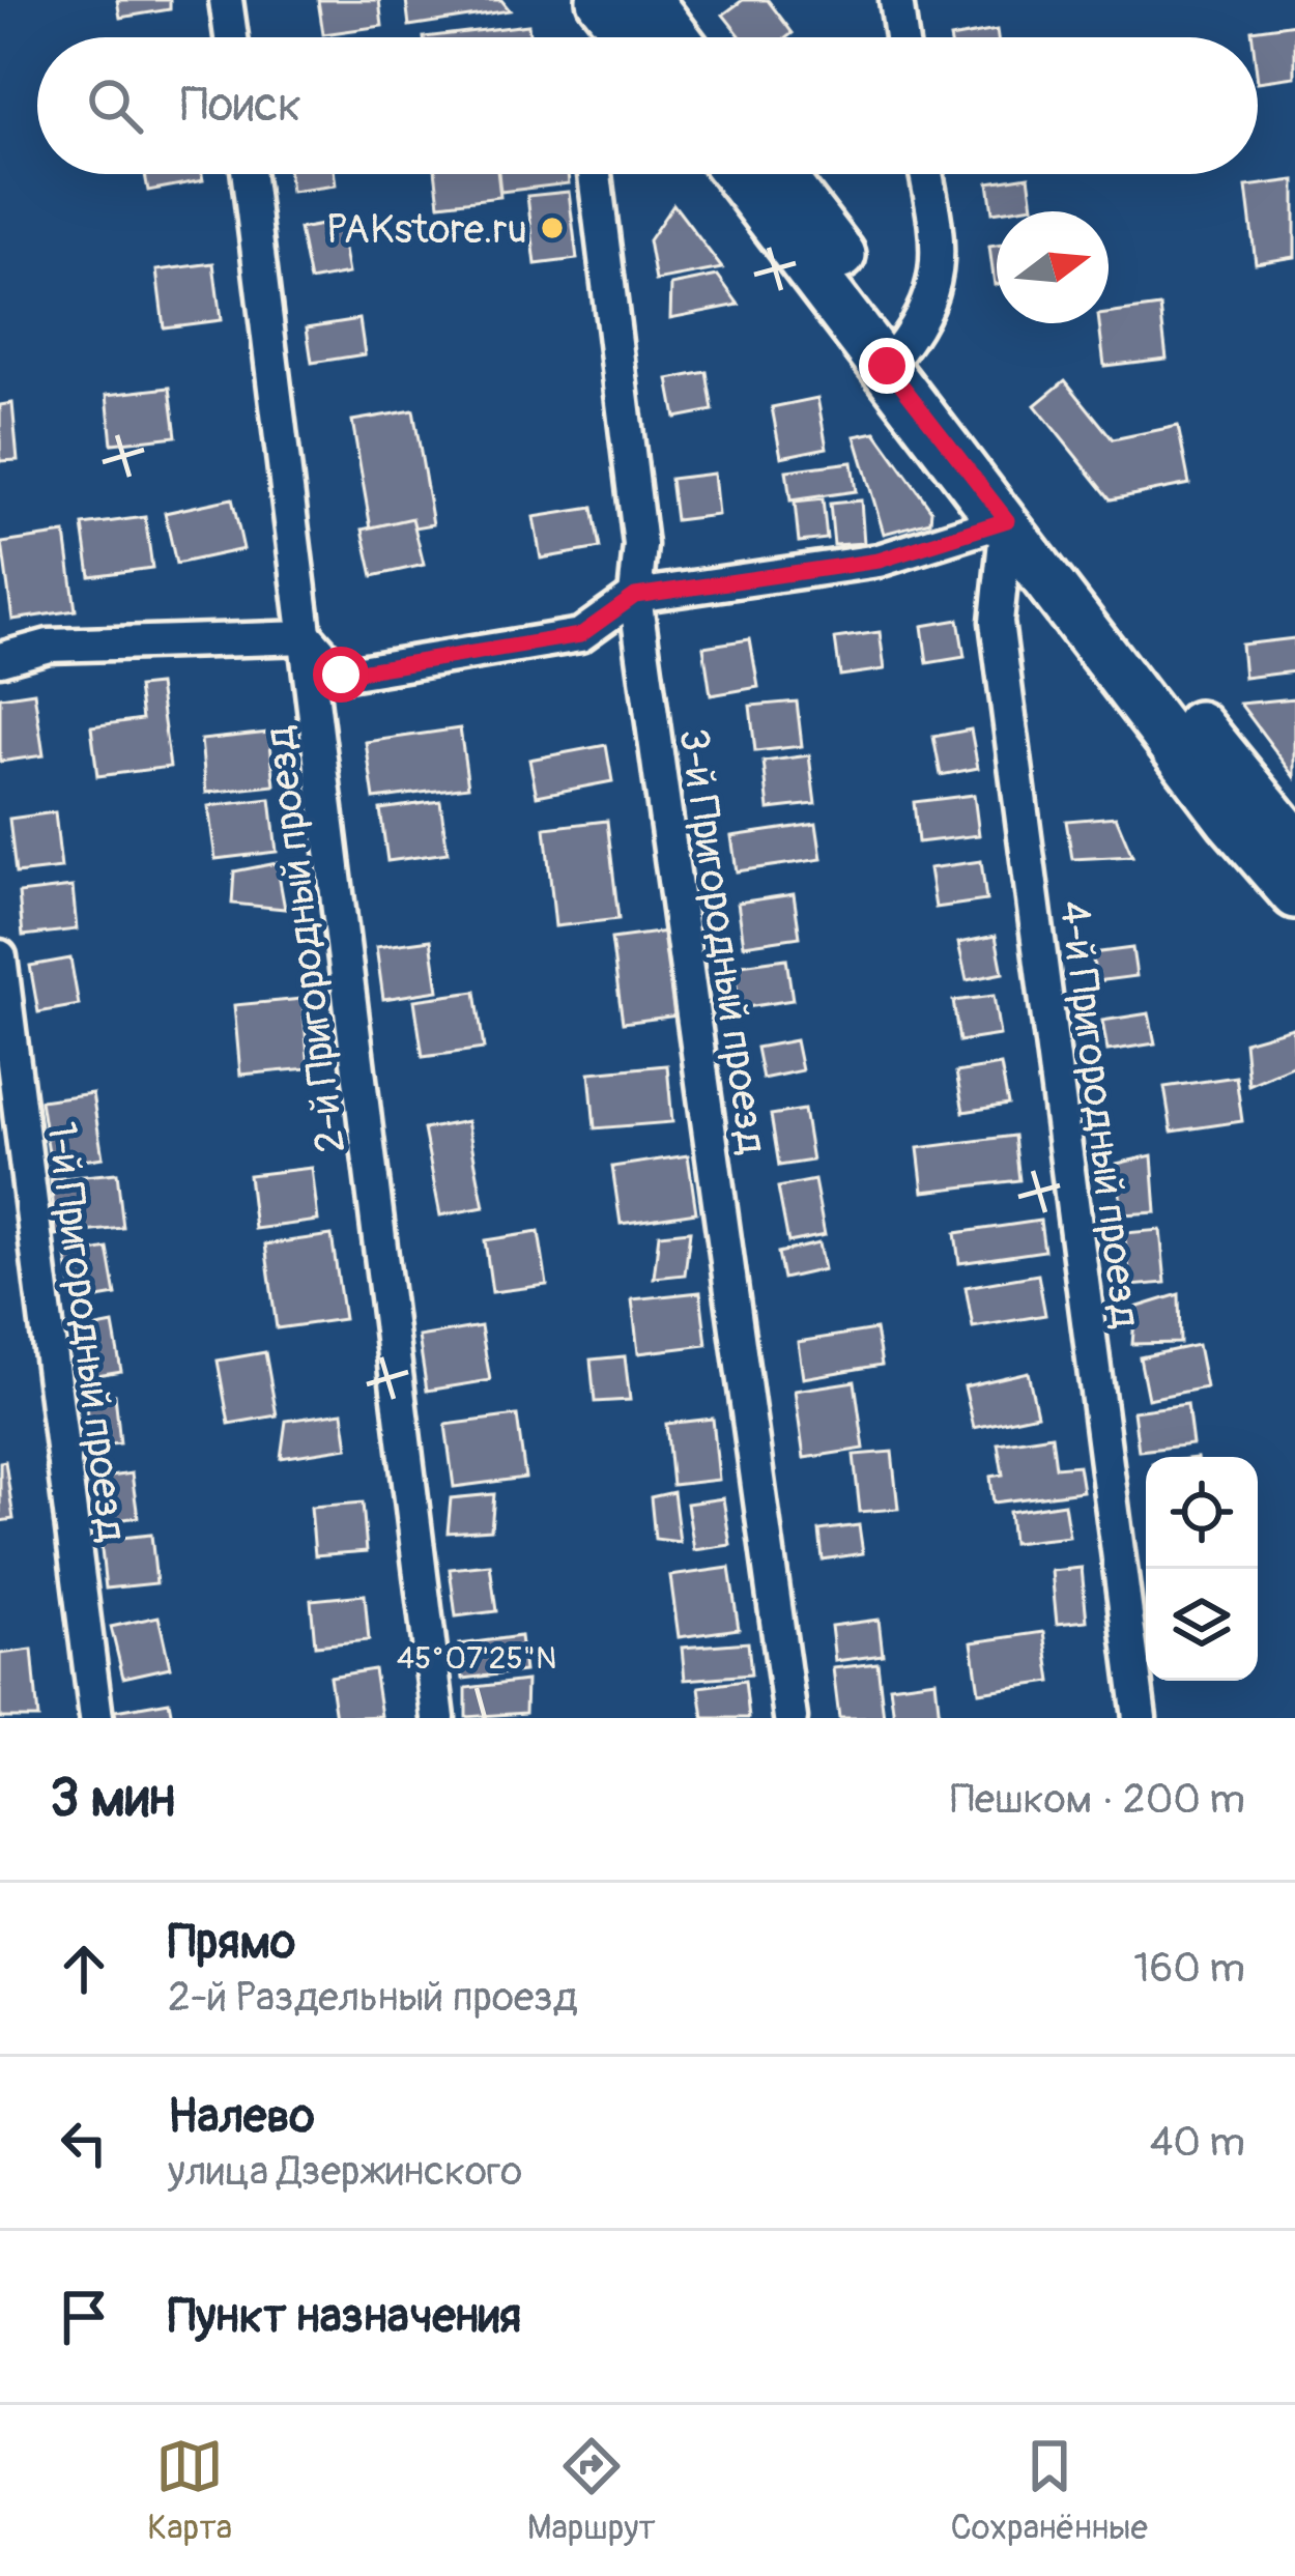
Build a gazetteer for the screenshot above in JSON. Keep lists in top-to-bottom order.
{
  "streets": {
    "street": [
      "2-й Пригородный проезд",
      "3-й Пригородный проезд",
      "4-й Пригородный проезд",
      "1-й Пригородный проезд"
    ]
  },
  "places": ["PAKstore.ru"],
  "north": "right",
  "page": {
    "search": "Поиск",
    "heading": ["3 мин", "Пешком · 200 m"],
    "list": [
      ["Прямо", "2-й Раздельный проезд", "160 m"],
      ["Налево", "улица Дзержинского", "40 m"],
      "Пункт назначения"
    ],
    "nav": ["Карта", "Маршрут", "Сохранённые"]
  },
  "coordinates": ["45°07'25\"N"]
}
